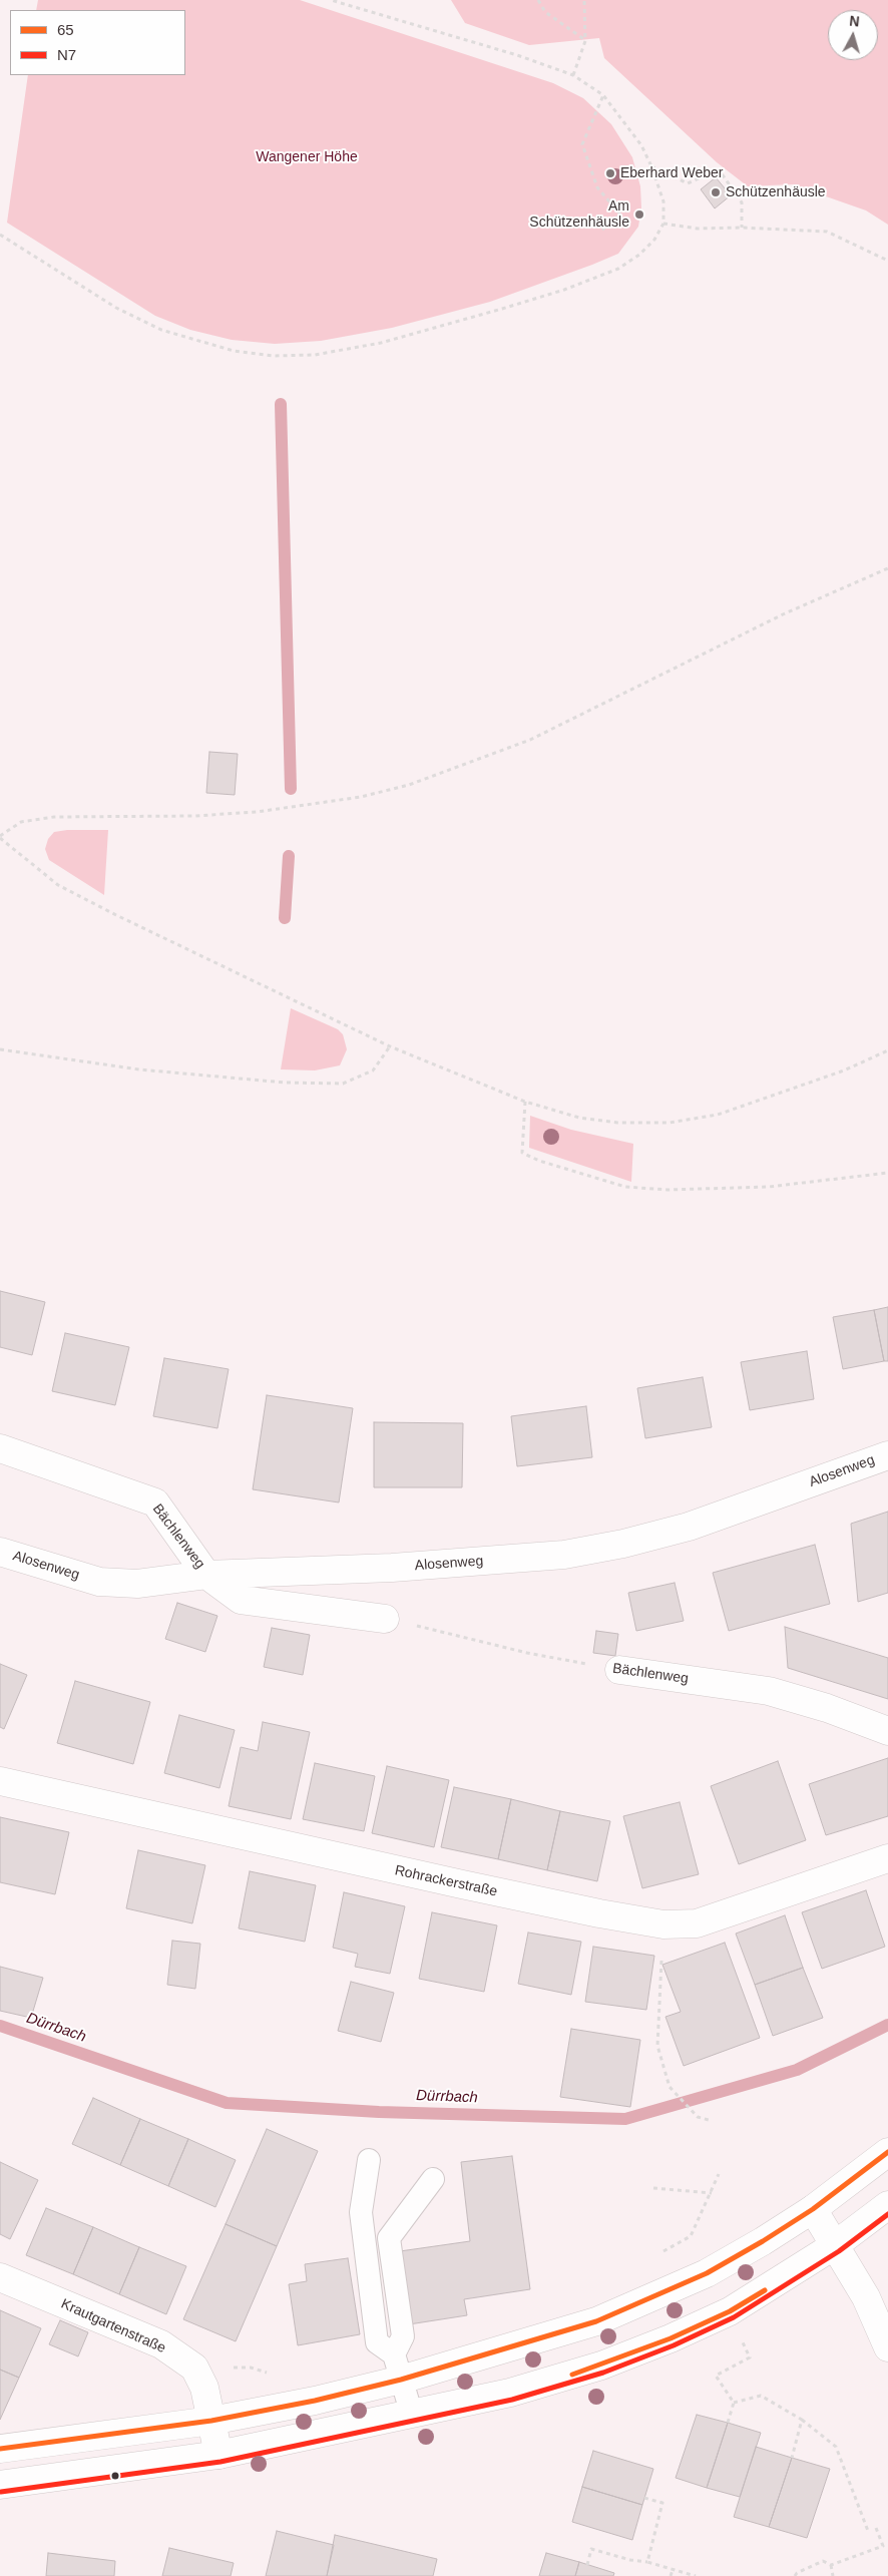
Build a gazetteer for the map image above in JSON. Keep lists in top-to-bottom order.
{
  "streets": {
    "street": [
      "Alosenweg",
      "Bächlenweg",
      "Rohrackerstraße",
      "Krautgartenstraße"
    ]
  },
  "crossings": [
    ["Alosenweg", "Bächlenweg"]
  ],
  "water": ["Dürrbach"],
  "parks": ["Wangener Höhe"],
  "places": ["Eberhard Weber", "Schützenhäusle", "Am Schützenhäusle"],
  "lines": ["transit line 65", "transit line N7"],
  "legend": ["65", "N7"],
  "north": "top"
}
